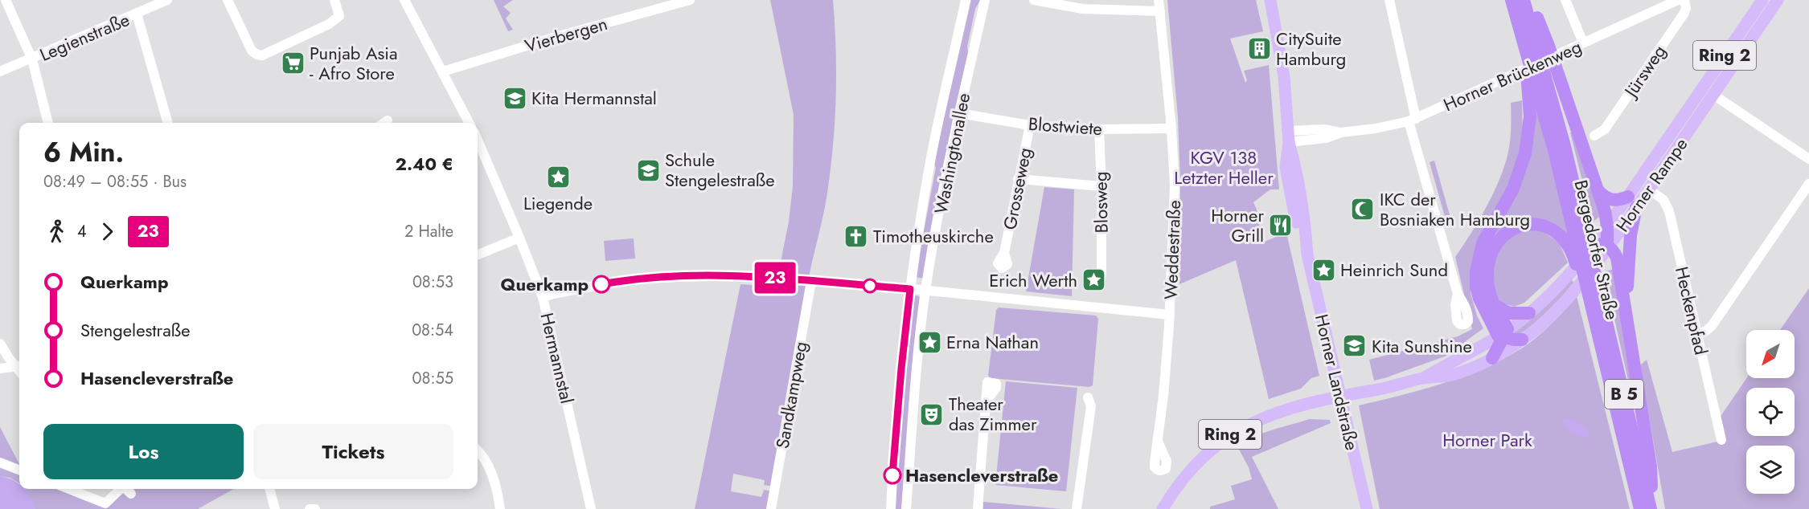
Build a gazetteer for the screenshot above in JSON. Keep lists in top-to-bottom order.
{
  "streets": {
    "highway": ["Bergedorfer Straße", "B 5"],
    "main road": ["Ring 2", "Horner Rampe", "Horner Landstraße"],
    "street": [
      "Vierbergen",
      "Legienstraße",
      "Jürsweg",
      "Horner Brückenweg",
      "Blostwiete",
      "Washingtonallee",
      "Grosseweg",
      "Blosweg",
      "Weddestraße",
      "Heckenpfad",
      "Hermannstal",
      "Sandkampweg"
    ]
  },
  "crossings": [
    ["Horner Brückenweg", "Horner Landstraße"],
    ["Blostwiete", "Washingtonallee"],
    ["Blostwiete", "Grosseweg"],
    ["Blostwiete", "Blosweg"],
    ["Blostwiete", "Weddestraße"],
    ["Horner Rampe", "Bergedorfer Straße"],
    ["Horner Rampe", "Heckenpfad"],
    ["Bergedorfer Straße", "B 5"]
  ],
  "parks": ["KGV 138 Letzter Heller", "Horner Park"],
  "places": {
    "building": ["CitySuite Hamburg"],
    "supermarket": ["Punjab Asia - Afro Store"],
    "school or university": ["Kita Hermannstal", "Schule Stengelestraße", "Kita Sunshine"],
    "place": [
      "Liegende",
      "Heinrich Sund",
      "Erich Werth",
      "Erna Nathan"
    ],
    "mosque": ["IKC der Bosniaken Hamburg"],
    "restaurant": ["Horner Grill"],
    "church": ["Timotheuskirche"],
    "other": ["Querkamp", "Hasencleverstraße"],
    "theatre": ["Theater das Zimmer"]
  },
  "lines": ["bus line 23"],
  "north": "bottom left",
  "page": {
    "on_map": "23",
    "heading": ["6 Min.", "08:49 – 08:55 · Bus", "2.40 €"],
    "legs": ["4", "23", "2 Halte"],
    "list": [
      {
        "name": "Querkamp",
        "value": "08:53"
      },
      {
        "name": "Stengelestraße",
        "value": "08:54"
      },
      {
        "name": "Hasencleverstraße",
        "value": "08:55"
      }
    ],
    "buttons": ["Los", "Tickets"]
  }
}
